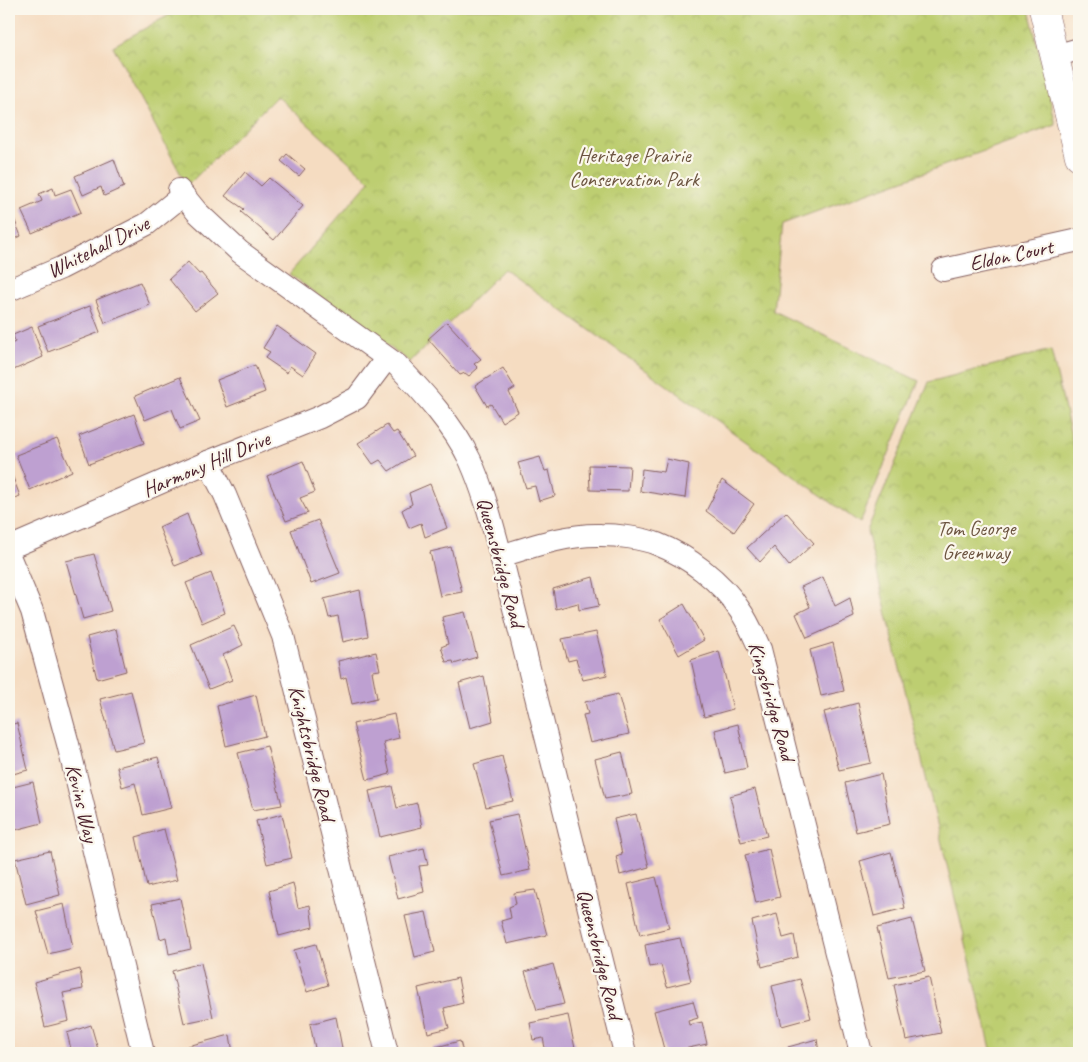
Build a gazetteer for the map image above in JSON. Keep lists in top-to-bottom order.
{
  "streets": {
    "street": [
      "Whitehall Drive",
      "Eldon Court",
      "Harmony Hill Drive",
      "Queensbridge Road",
      "Kingsbridge Road",
      "Knightsbridge Road",
      "Kevins Way"
    ]
  },
  "crossings": [
    ["Whitehall Drive", "Queensbridge Road"],
    ["Harmony Hill Drive", "Queensbridge Road"],
    ["Harmony Hill Drive", "Knightsbridge Road"],
    ["Queensbridge Road", "Kingsbridge Road"]
  ],
  "parks": ["Heritage Prairie Conservation Park", "Tom George Greenway"]
}
